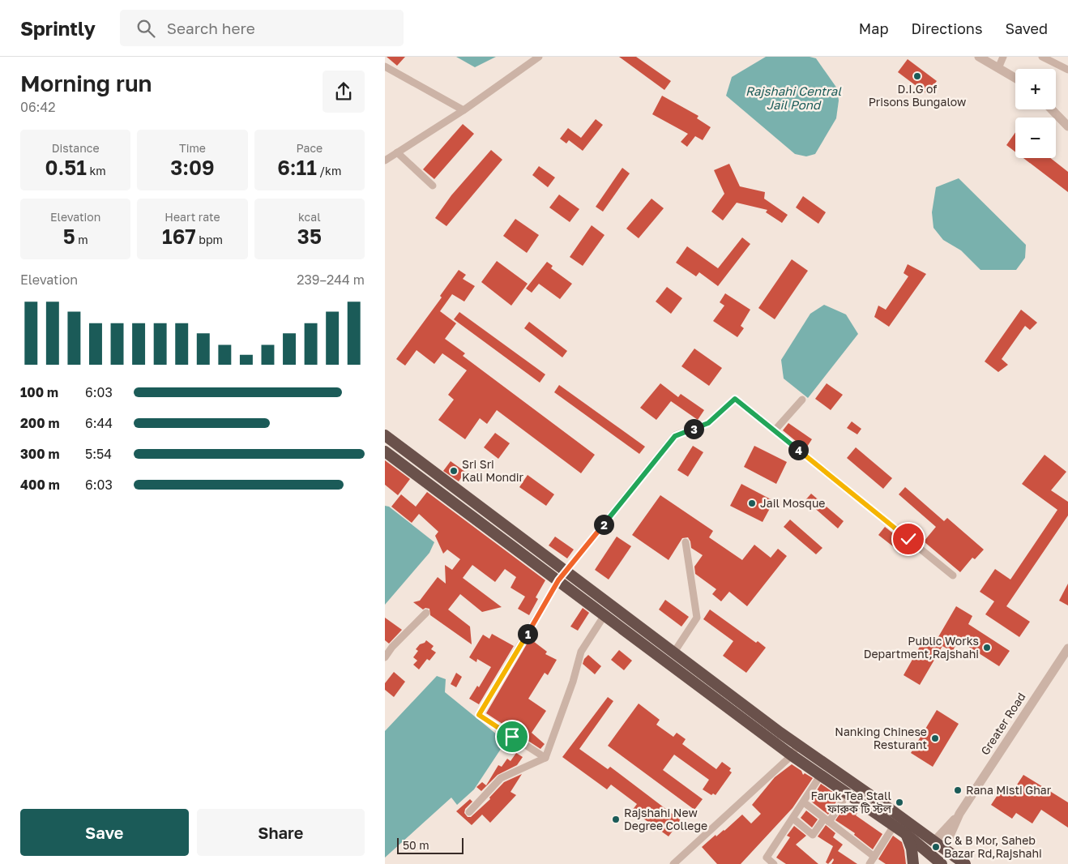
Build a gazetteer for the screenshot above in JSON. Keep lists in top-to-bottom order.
{
  "streets": {
    "highway": ["Greater Road"]
  },
  "water": ["Rajshahi Central Jail Pond"],
  "places": [
    "D.I.G of Prisons Bungalow",
    "Sri Sri Kali Mondir",
    "Jail Mosque",
    "Public Works Department,Rajshahi",
    "Nanking Chinese Resturant",
    "Rana Misti Ghar",
    "Faruk Tea Stall ফারুক টি স্টল",
    "Rajshahi New Degree College",
    "C & B Mor, Saheb Bazar Rd,Rajshahi"
  ],
  "scale_bar": "50 m",
  "page": {
    "header": "Sprintly",
    "search": "Search here",
    "nav": ["Map", "Directions", "Saved"],
    "heading": ["Morning run", "06:42"],
    "map_buttons": ["+", "−"],
    "stats": [
      ["Distance", "0.51 km"],
      ["Time", "3:09"],
      ["Pace", "6:11 /km"],
      ["Elevation", "5 m"],
      ["Heart rate", "167 bpm"],
      ["kcal", "35"]
    ],
    "chart": ["Elevation", "239–244 m"],
    "list": [
      {
        "name": "100 m",
        "note": "6:03"
      },
      {
        "name": "200 m",
        "note": "6:44"
      },
      {
        "name": "300 m",
        "note": "5:54"
      },
      {
        "name": "400 m",
        "note": "6:03"
      }
    ],
    "pins": [
      "3",
      "4",
      "2",
      "1"
    ],
    "buttons": ["Save", "Share"],
    "scale": "50 m"
  }
}
